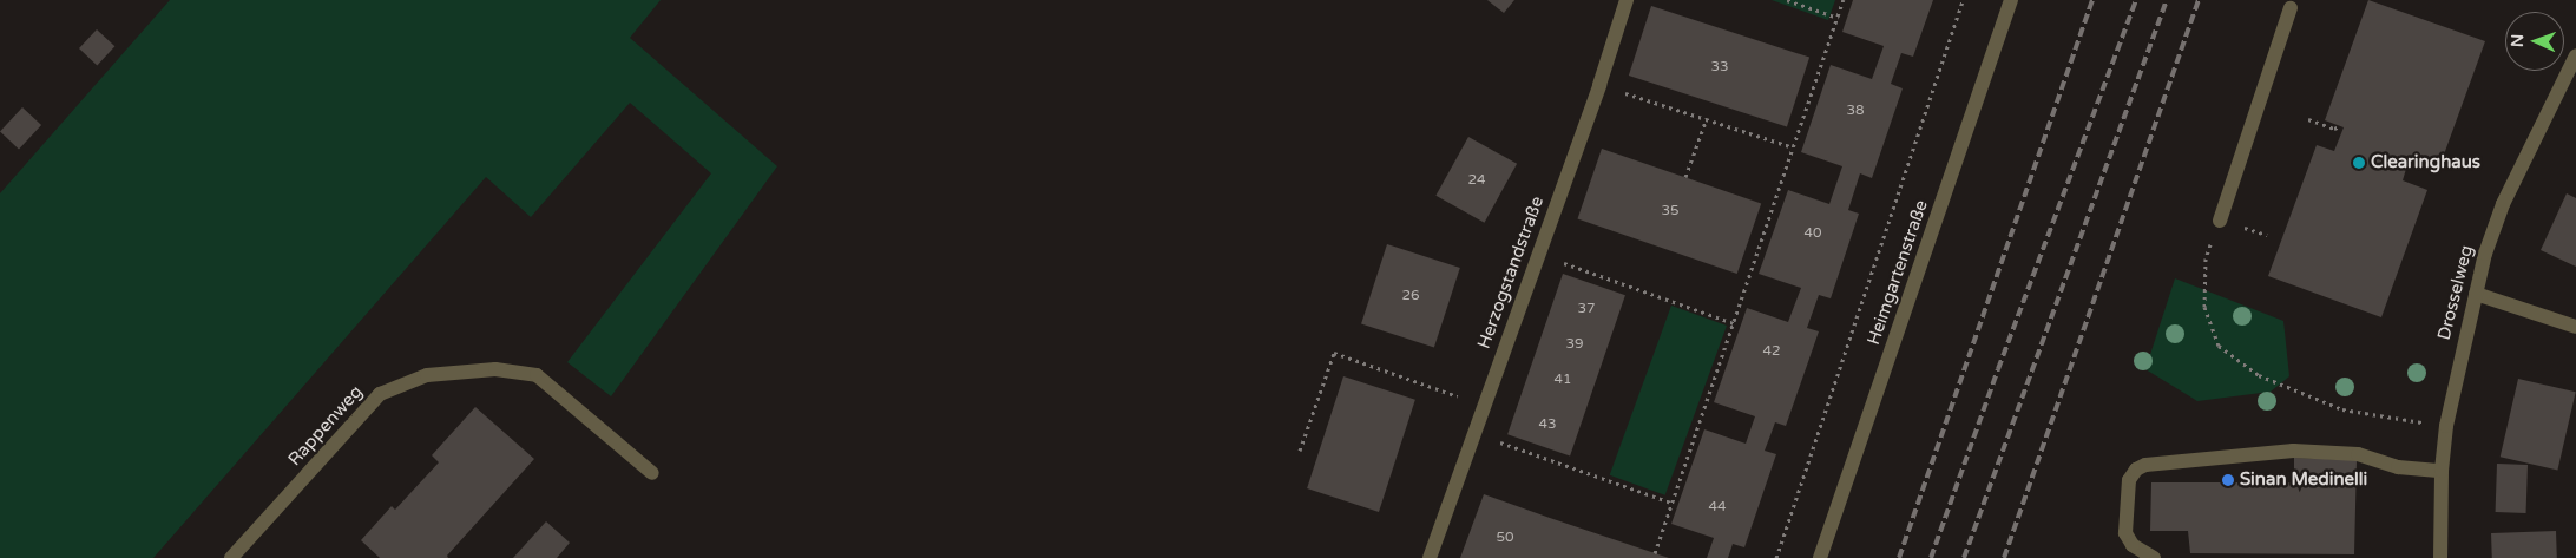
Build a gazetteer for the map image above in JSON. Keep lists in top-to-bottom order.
{
  "streets": {
    "street": [
      "Herzogstandstraße",
      "Heimgartenstraße",
      "Drosselweg",
      "Rappenweg"
    ]
  },
  "places": ["Clearinghaus", "Sinan Medinelli"],
  "house_numbers": [
    "33",
    "38",
    "24",
    "35",
    "40",
    "26",
    "37",
    "39",
    "42",
    "41",
    "43",
    "44",
    "50"
  ],
  "north": "left"
}
